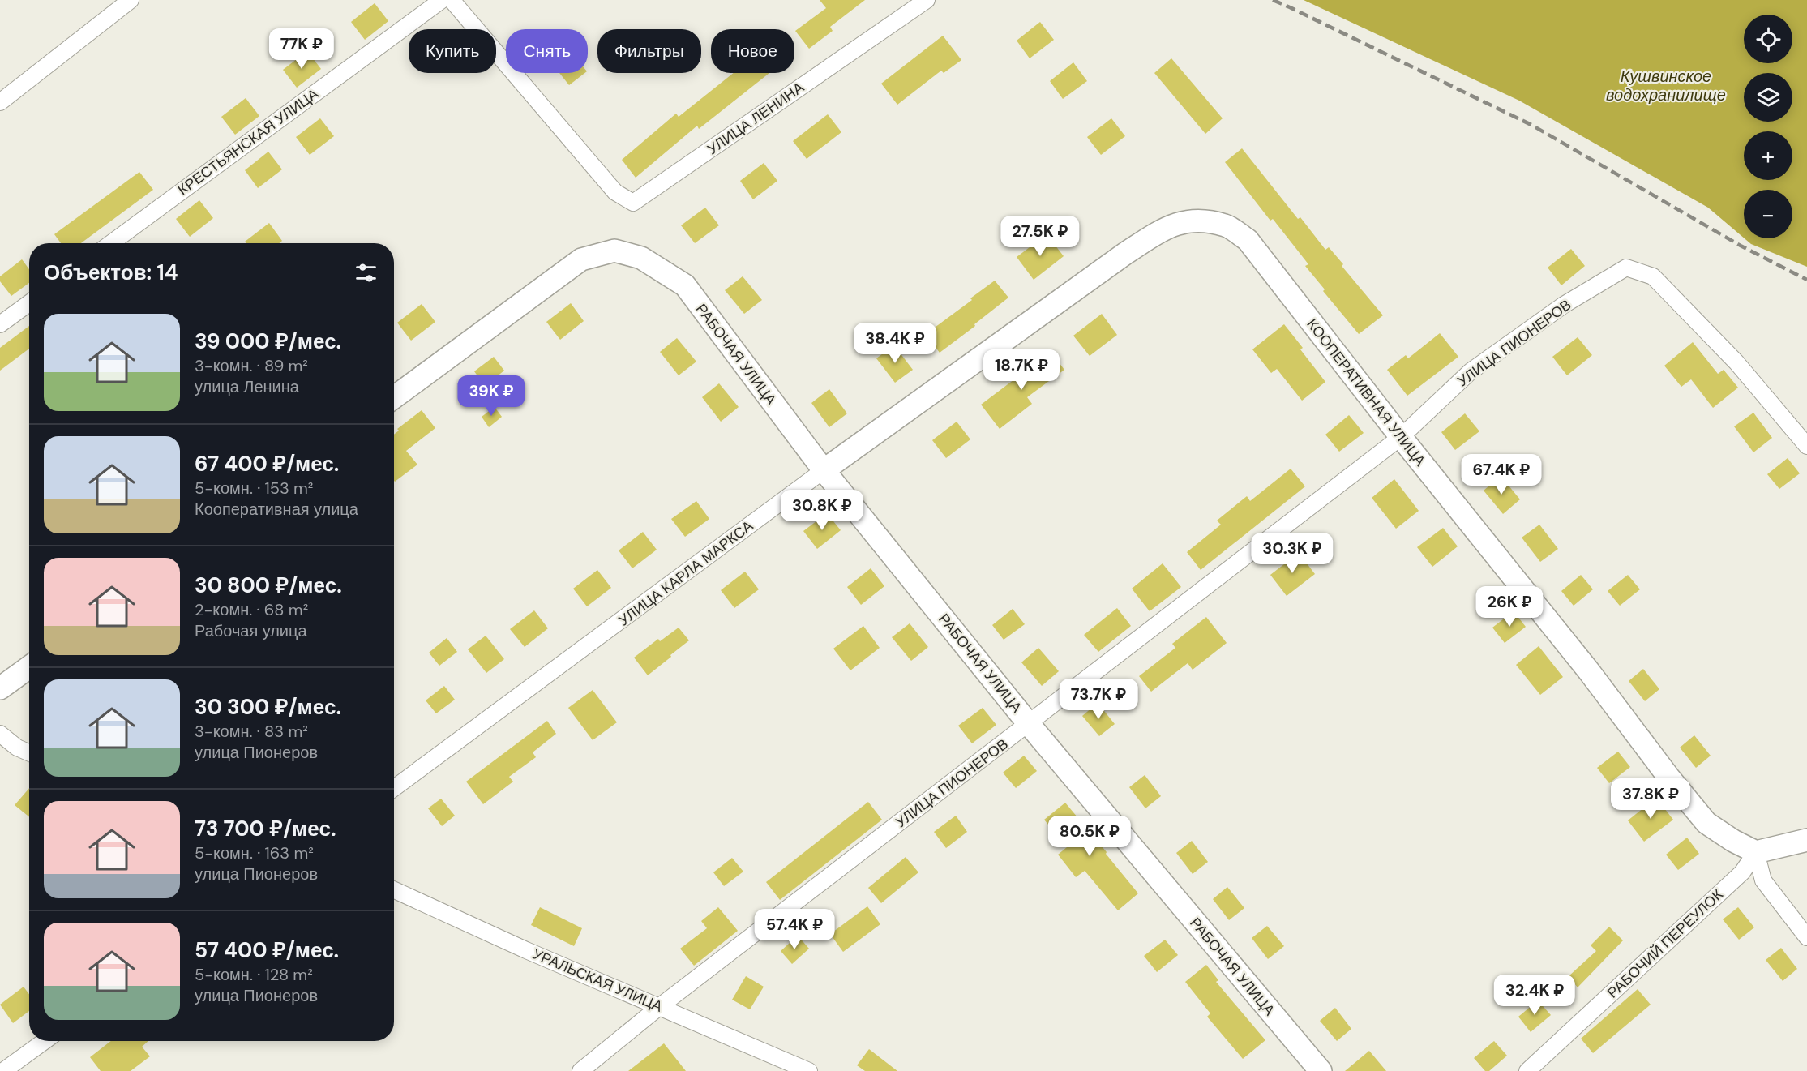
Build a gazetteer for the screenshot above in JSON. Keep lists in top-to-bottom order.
{
  "streets": {
    "main road": ["РАБОЧАЯ УЛИЦА", "КООПЕРАТИВНАЯ УЛИЦА", "УЛИЦА КАРЛА МАРКСА"],
    "street": [
      "УЛИЦА ЛЕНИНА",
      "КРЕСТЬЯНСКАЯ УЛИЦА",
      "УЛИЦА ПИОНЕРОВ",
      "РАБОЧИЙ ПЕРЕУЛОК",
      "УРАЛЬСКАЯ УЛИЦА"
    ]
  },
  "crossings": [
    ["УЛИЦА ПИОНЕРОВ", "РАБОЧАЯ УЛИЦА"],
    ["УЛИЦА ПИОНЕРОВ", "КООПЕРАТИВНАЯ УЛИЦА"],
    ["УЛИЦА ПИОНЕРОВ", "УРАЛЬСКАЯ УЛИЦА"],
    ["РАБОЧАЯ УЛИЦА", "УЛИЦА КАРЛА МАРКСА"],
    ["КООПЕРАТИВНАЯ УЛИЦА", "УЛИЦА КАРЛА МАРКСА"],
    ["КООПЕРАТИВНАЯ УЛИЦА", "РАБОЧИЙ ПЕРЕУЛОК"]
  ],
  "water": ["Кушвинское водохранилище"],
  "page": {
    "map_buttons": ["+", "−"],
    "price": [
      "77K ₽",
      "27.5K ₽",
      "38.4K ₽",
      "18.7K ₽",
      "39K ₽",
      "67.4K ₽",
      "30.8K ₽",
      "30.3K ₽",
      "26K ₽",
      "73.7K ₽",
      "37.8K ₽",
      "80.5K ₽",
      "57.4K ₽",
      "32.4K ₽"
    ],
    "chip": [
      "Купить",
      "Снять",
      "Фильтры",
      "Новое"
    ],
    "heading": "Объектов: 14",
    "list": [
      {
        "name": "39 000 ₽/мес.",
        "note": "3-комн. · 89 m² · улица Ленина"
      },
      {
        "name": "67 400 ₽/мес.",
        "note": "5-комн. · 153 m² · Кооперативная улица"
      },
      {
        "name": "30 800 ₽/мес.",
        "note": "2-комн. · 68 m² · Рабочая улица"
      },
      {
        "name": "30 300 ₽/мес.",
        "note": "3-комн. · 83 m² · улица Пионеров"
      },
      {
        "name": "73 700 ₽/мес.",
        "note": "5-комн. · 163 m² · улица Пионеров"
      },
      {
        "name": "57 400 ₽/мес.",
        "note": "5-комн. · 128 m² · улица Пионеров"
      }
    ]
  }
}
